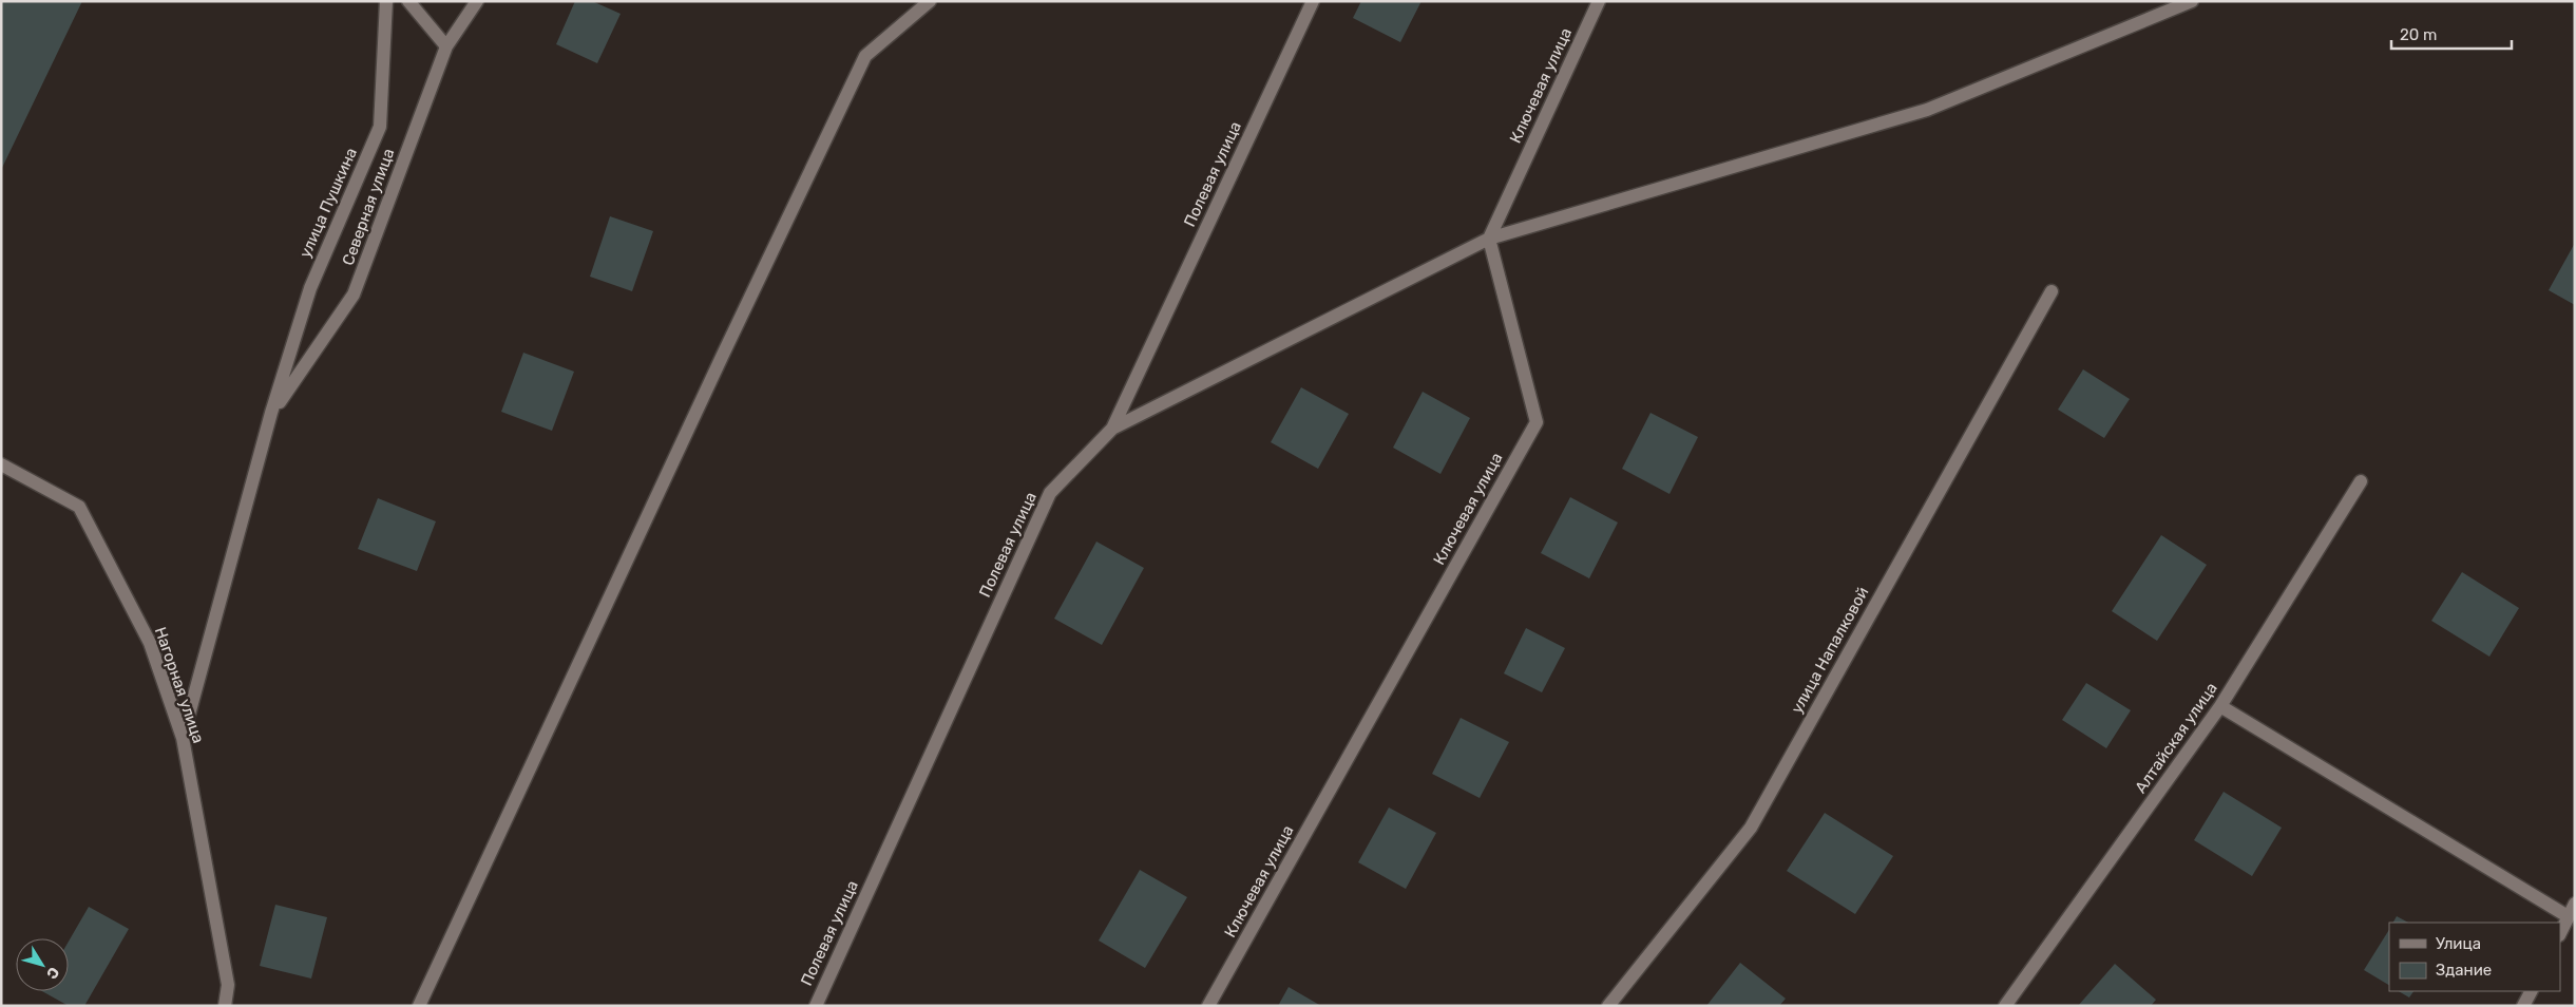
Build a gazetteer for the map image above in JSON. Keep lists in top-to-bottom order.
{
  "streets": {
    "street": [
      "Ключевая улица",
      "Полевая улица",
      "улица Пушкина",
      "Северная улица",
      "улица Напалковой",
      "Нагорная улица",
      "Алтайская улица"
    ]
  },
  "crossings": [
    ["улица Пушкина", "Северная улица"],
    ["улица Пушкина", "Нагорная улица"]
  ],
  "legend": ["Улица", "Здание"],
  "scale_bar": "20 m",
  "north": "bottom right"
}
